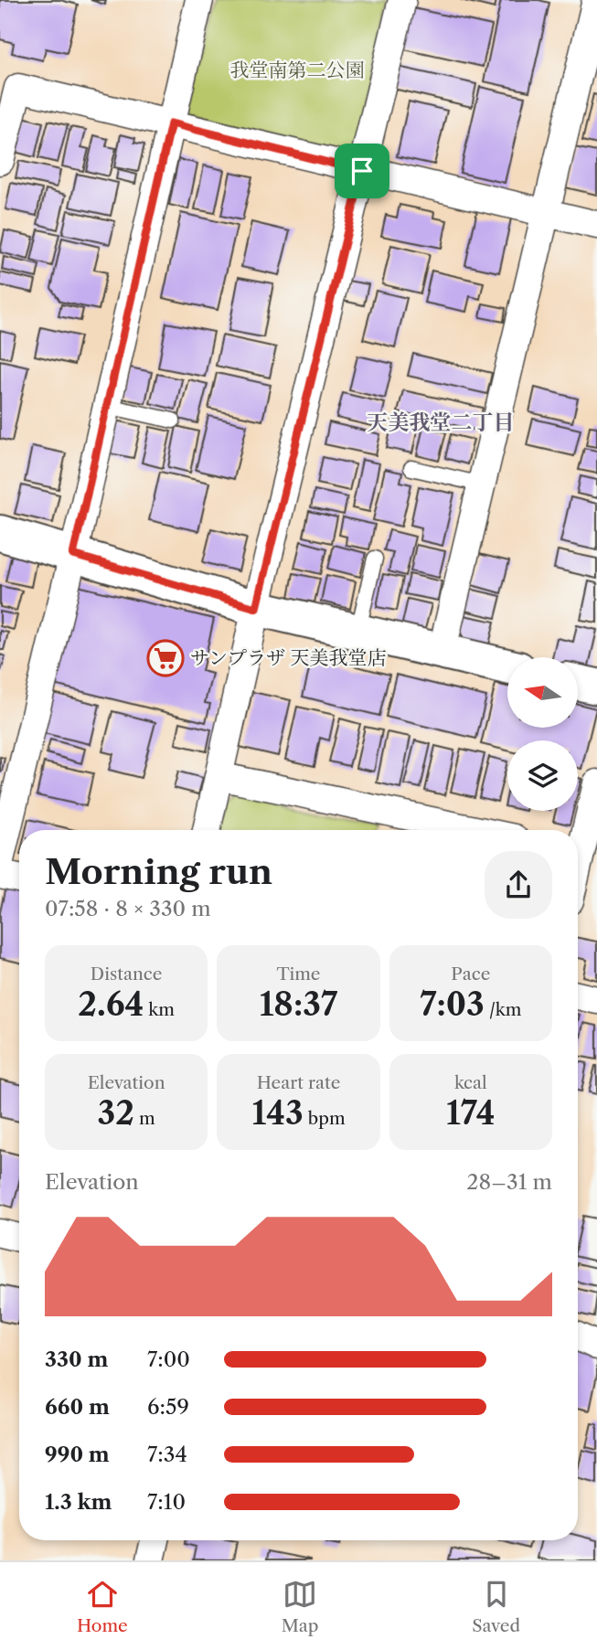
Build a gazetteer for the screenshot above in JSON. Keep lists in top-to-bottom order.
{
  "districts": ["天美我堂二丁目"],
  "parks": ["我堂南第二公園"],
  "places": {
    "supermarket": ["サンプラザ 天美我堂店"]
  },
  "north": "left",
  "page": {
    "heading": ["Morning run", "07:58 · 8 × 330 m"],
    "stats": [
      ["Distance", "2.64 km"],
      ["Time", "18:37"],
      ["Pace", "7:03 /km"],
      ["Elevation", "32 m"],
      ["Heart rate", "143 bpm"],
      ["kcal", "174"]
    ],
    "chart": ["Elevation", "28–31 m"],
    "list": [
      {
        "name": "330 m",
        "note": "7:00"
      },
      {
        "name": "660 m",
        "note": "6:59"
      },
      {
        "name": "990 m",
        "note": "7:34"
      },
      {
        "name": "1.3 km",
        "note": "7:10"
      }
    ],
    "tabs": ["Home", "Map", "Saved"]
  }
}
